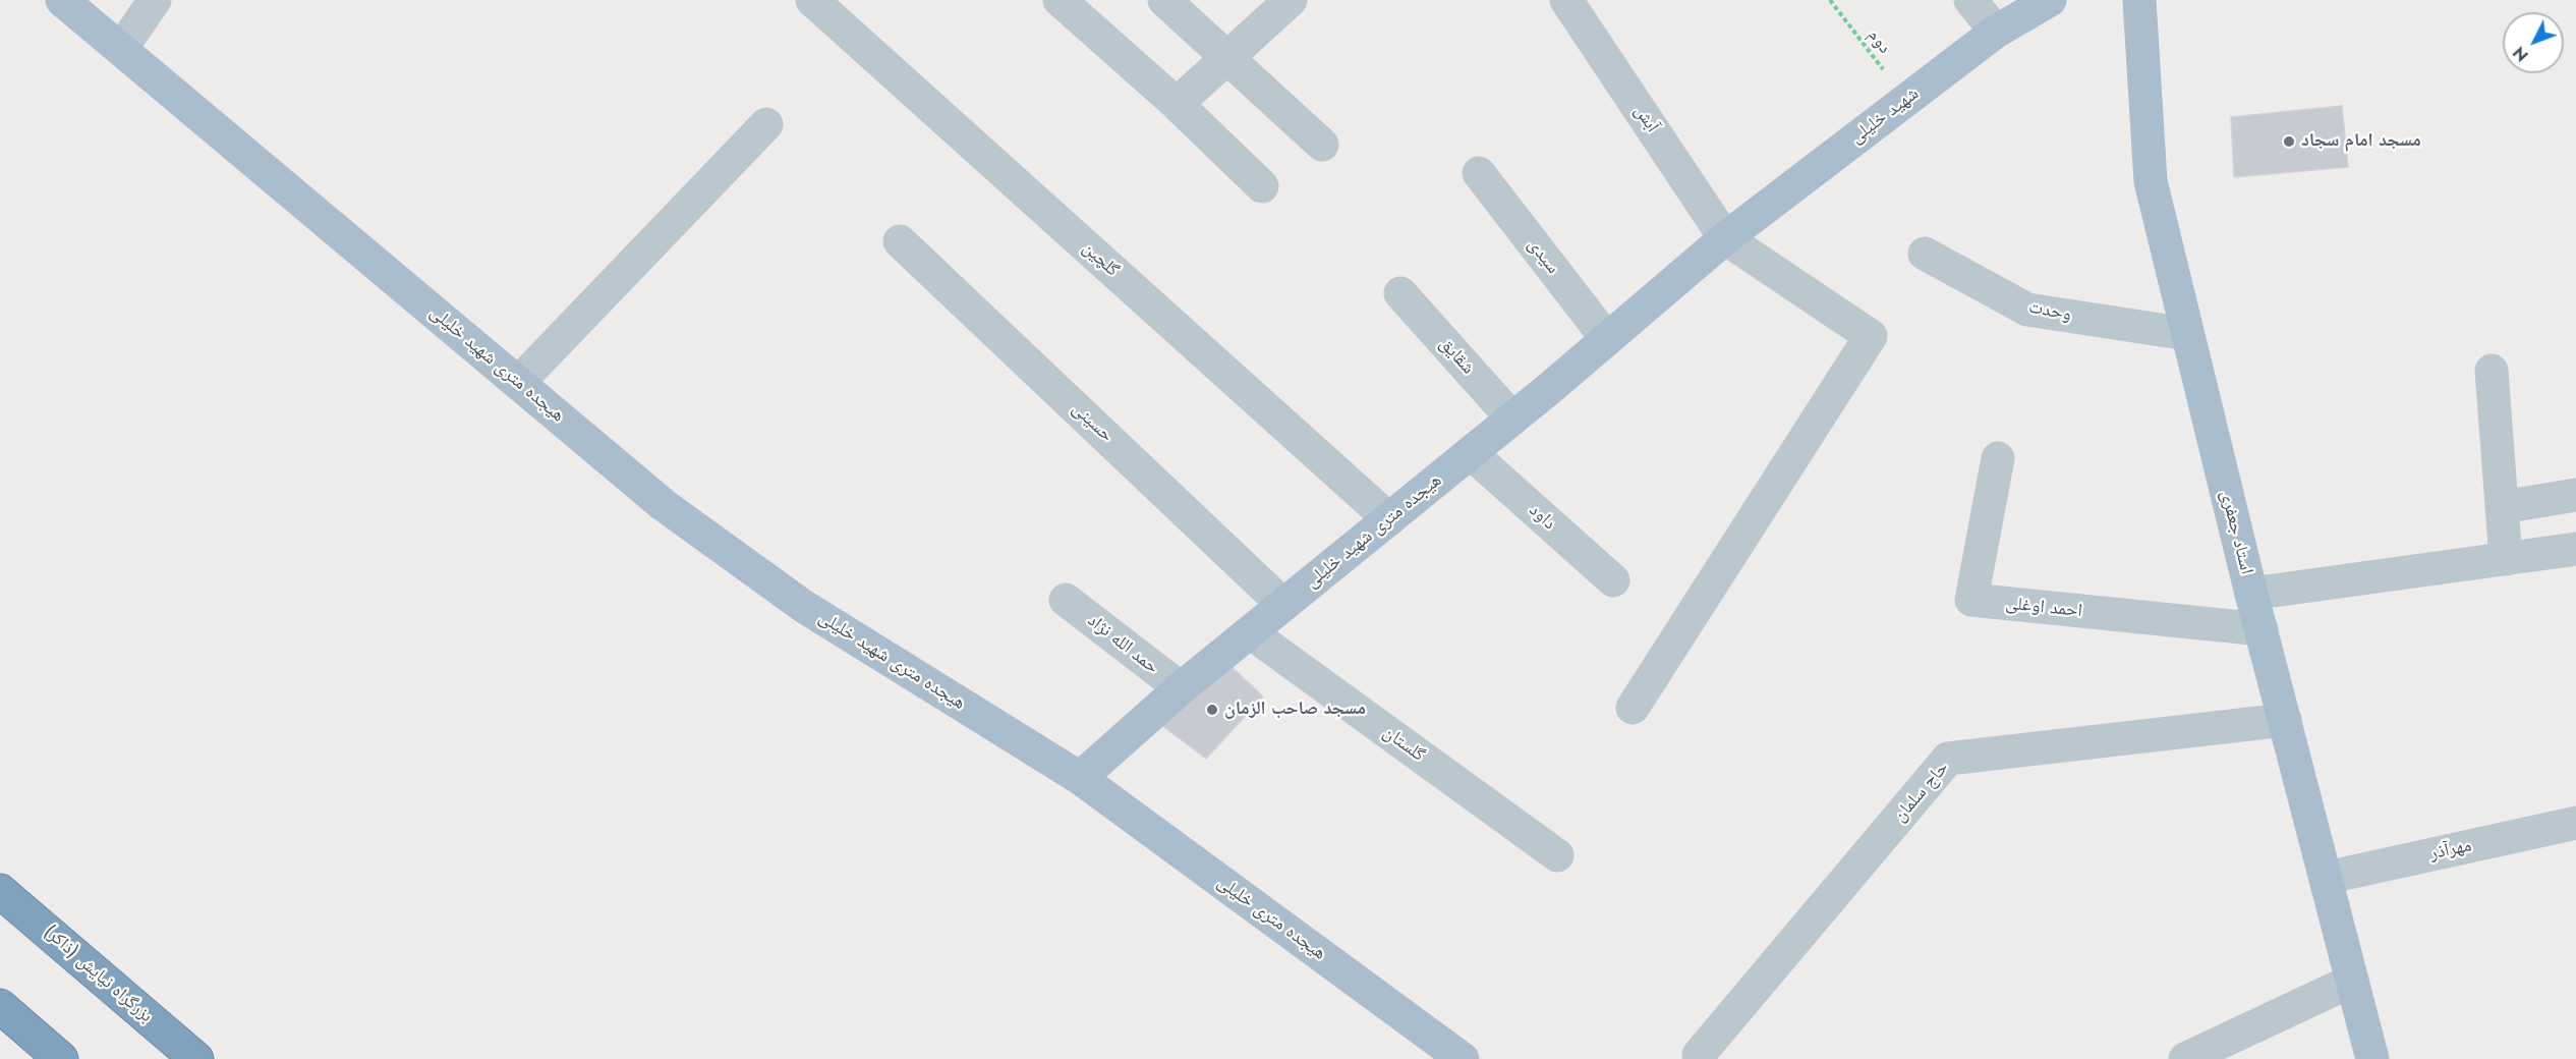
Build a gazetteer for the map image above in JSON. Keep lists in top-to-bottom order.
{
  "streets": {
    "highway": ["بزرگراه نیایش (ذاکر)"],
    "main road": [
      "شهید خلیلی",
      "هیجده متری شهید خلیلی",
      "استاد جعفری",
      "هیجده متری خلیلی"
    ],
    "street": [
      "آبش",
      "سیدی",
      "گلچین",
      "وحدت",
      "شقایق",
      "حسینی",
      "داود",
      "احمد اوغلی",
      "حمد الله نژاد",
      "گلستان",
      "حاج سلمان",
      "مهرآذر"
    ],
    "path": ["دوم"]
  },
  "crossings": [
    ["دوم", "شهید خلیلی"],
    ["شهید خلیلی", "آبش"],
    ["شهید خلیلی", "هیجده متری شهید خلیلی"],
    ["آبش", "هیجده متری شهید خلیلی"],
    ["سیدی", "هیجده متری شهید خلیلی"],
    ["گلچین", "هیجده متری شهید خلیلی"],
    ["وحدت", "استاد جعفری"],
    ["شقایق", "هیجده متری شهید خلیلی"],
    ["هیجده متری شهید خلیلی", "حسینی"],
    ["هیجده متری شهید خلیلی", "داود"],
    ["هیجده متری شهید خلیلی", "حمد الله نژاد"],
    ["هیجده متری شهید خلیلی", "گلستان"],
    ["هیجده متری شهید خلیلی", "هیجده متری خلیلی"],
    ["استاد جعفری", "احمد اوغلی"],
    ["استاد جعفری", "حاج سلمان"],
    ["استاد جعفری", "مهرآذر"]
  ],
  "places": ["مسجد امام سجاد", "مسجد صاحب الزمان"],
  "north": "bottom left"
}
